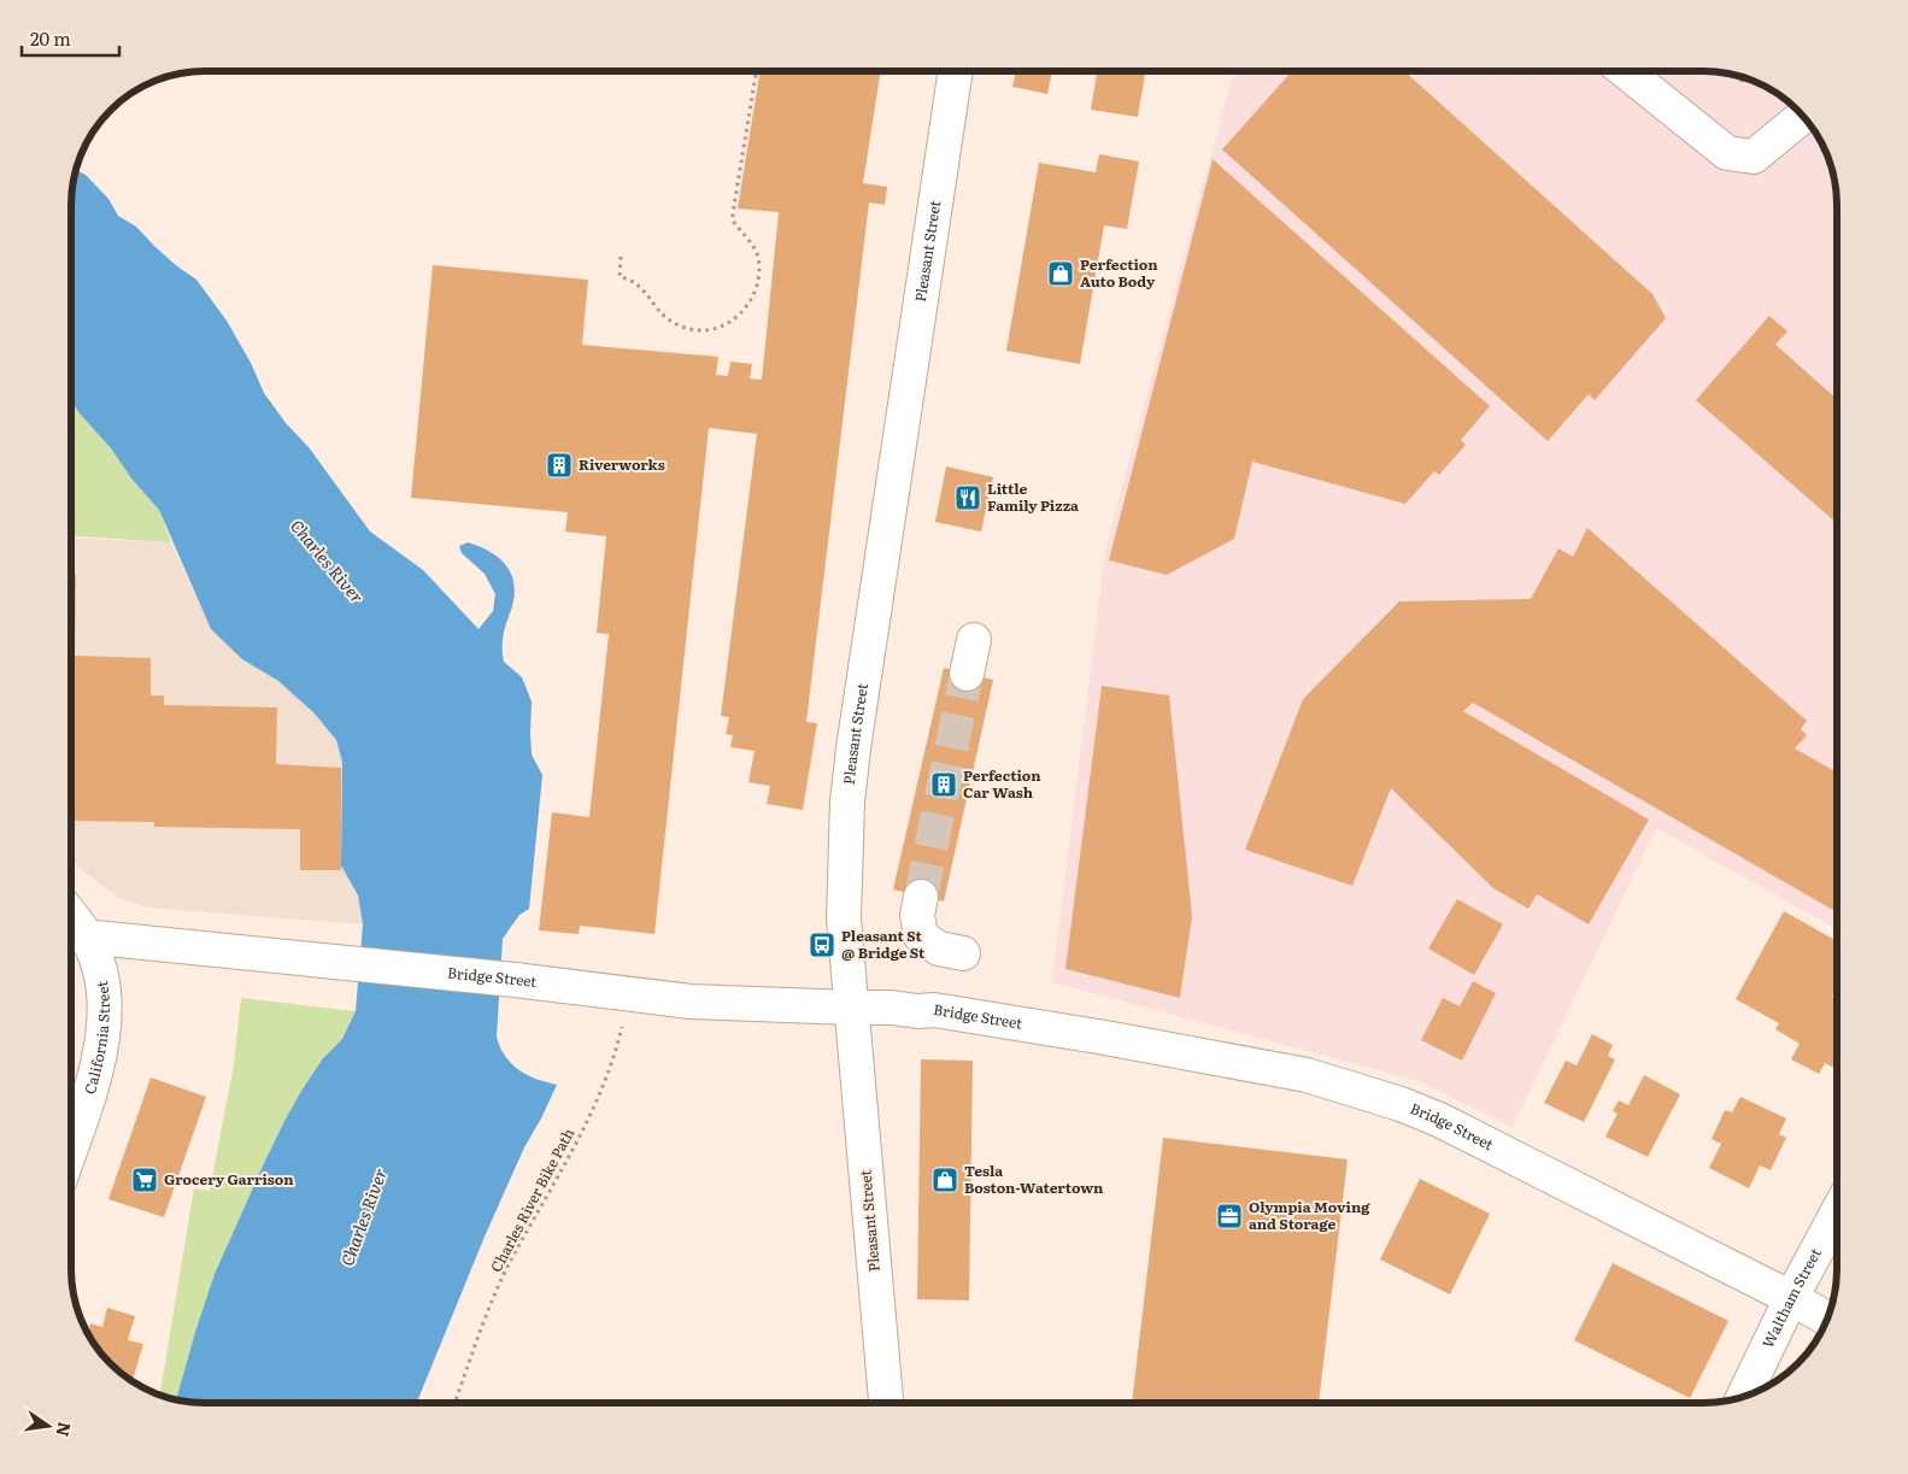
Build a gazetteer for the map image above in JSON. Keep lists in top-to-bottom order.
{
  "streets": {
    "street": [
      "Pleasant Street",
      "Bridge Street",
      "California Street",
      "Waltham Street"
    ],
    "path": ["Charles River Bike Path"]
  },
  "crossings": [
    ["Pleasant Street", "Bridge Street"],
    ["Bridge Street", "California Street"],
    ["Bridge Street", "Charles River Bike Path"],
    ["Bridge Street", "Waltham Street"]
  ],
  "water": ["Charles River"],
  "places": {
    "shop": ["Perfection Auto Body", "Tesla Boston-Watertown"],
    "building": ["Riverworks", "Perfection Car Wash"],
    "restaurant": ["Little Family Pizza"],
    "bus stop": ["Pleasant St @ Bridge St"],
    "supermarket": ["Grocery Garrison"],
    "office": ["Olympia Moving and Storage"]
  },
  "scale_bar": "20 m",
  "north": "right"
}
